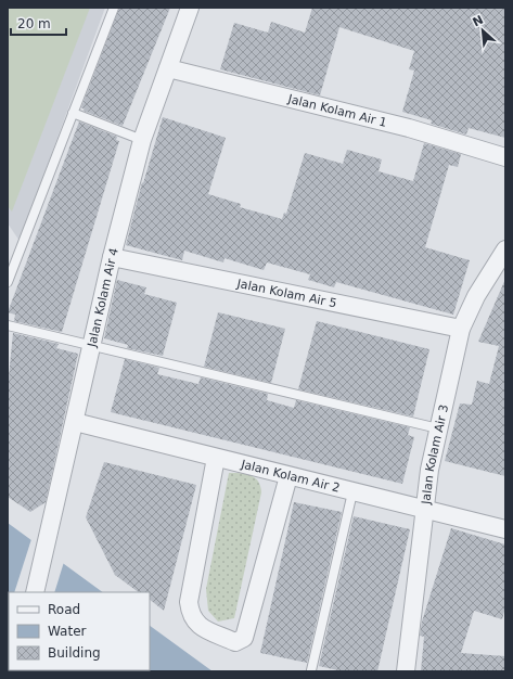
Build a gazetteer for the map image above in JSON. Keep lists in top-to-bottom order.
{
  "streets": {
    "street": [
      "Jalan Kolam Air 1",
      "Jalan Kolam Air 5",
      "Jalan Kolam Air 4",
      "Jalan Kolam Air 3",
      "Jalan Kolam Air 2"
    ]
  },
  "crossings": [
    ["Jalan Kolam Air 1", "Jalan Kolam Air 4"],
    ["Jalan Kolam Air 5", "Jalan Kolam Air 4"],
    ["Jalan Kolam Air 5", "Jalan Kolam Air 3"],
    ["Jalan Kolam Air 4", "Jalan Kolam Air 2"],
    ["Jalan Kolam Air 3", "Jalan Kolam Air 2"]
  ],
  "legend": ["Road", "Water", "Building"],
  "scale_bar": "20 m",
  "north": "top left"
}
